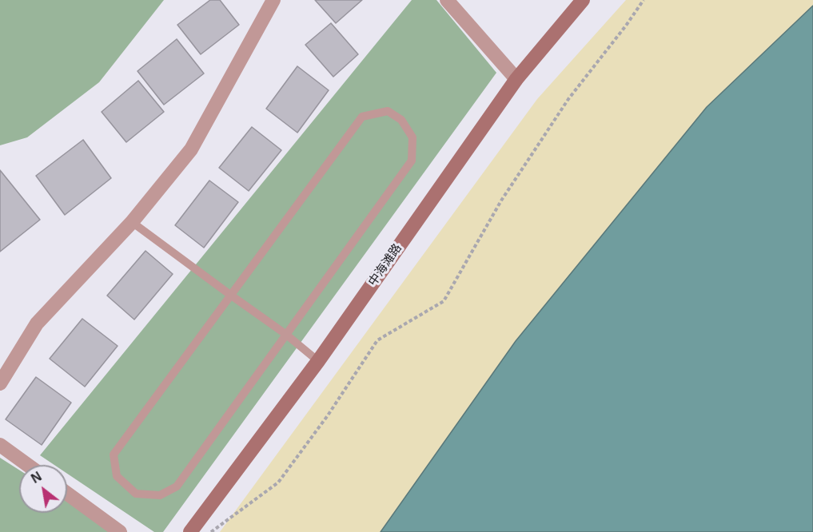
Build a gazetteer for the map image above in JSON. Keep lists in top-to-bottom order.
{
  "streets": {
    "main road": ["中海滩路"]
  },
  "north": "top left"
}
